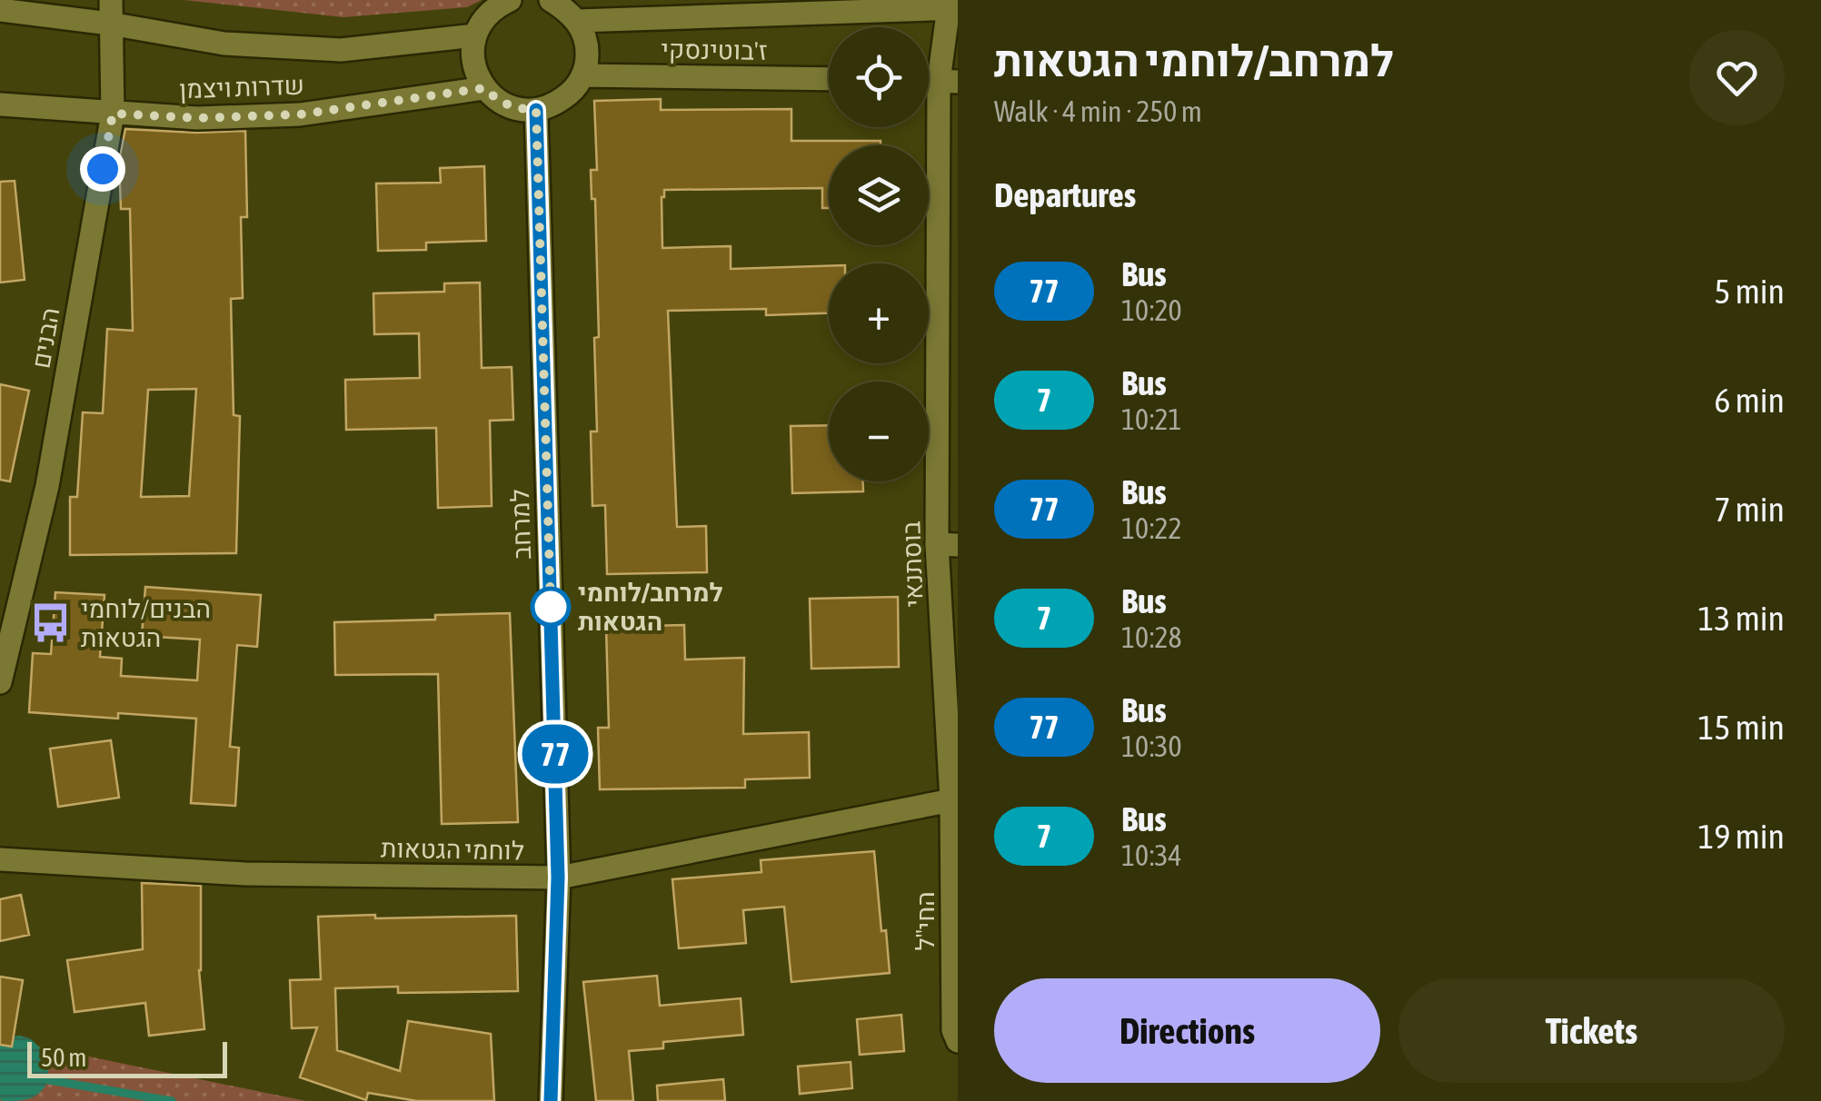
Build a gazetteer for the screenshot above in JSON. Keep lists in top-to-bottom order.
{
  "streets": {
    "street": [
      "ז'בוטינסקי",
      "שדרות ויצמן",
      "הבנים",
      "למרחב",
      "בוסתנאי",
      "לוחמי הגטאות",
      "החי\"ל"
    ]
  },
  "crossings": [
    ["ז'בוטינסקי", "בוסתנאי"],
    ["שדרות ויצמן", "הבנים"],
    ["למרחב", "לוחמי הגטאות"],
    ["בוסתנאי", "לוחמי הגטאות"],
    ["בוסתנאי", "החי\"ל"],
    ["לוחמי הגטאות", "החי\"ל"]
  ],
  "places": {
    "other": ["למרחב/לוחמי הגטאות"],
    "bus stop": ["הבנים/לוחמי הגטאות"]
  },
  "lines": ["bus line 77"],
  "scale_bar": "50 m",
  "page": {
    "on_map": "77",
    "heading": [
      ["למרחב/לוחמי הגטאות", "Walk · 4 min · 250 m"],
      "Departures"
    ],
    "map_buttons": ["+", "−"],
    "list": [
      {
        "mark": "77",
        "name": "Bus",
        "note": "10:20",
        "value": "5 min"
      },
      {
        "mark": "7",
        "name": "Bus",
        "note": "10:21",
        "value": "6 min"
      },
      {
        "mark": "77",
        "name": "Bus",
        "note": "10:22",
        "value": "7 min"
      },
      {
        "mark": "7",
        "name": "Bus",
        "note": "10:28",
        "value": "13 min"
      },
      {
        "mark": "77",
        "name": "Bus",
        "note": "10:30",
        "value": "15 min"
      },
      {
        "mark": "7",
        "name": "Bus",
        "note": "10:34",
        "value": "19 min"
      }
    ],
    "buttons": ["Directions", "Tickets"],
    "scale": "50 m"
  }
}
